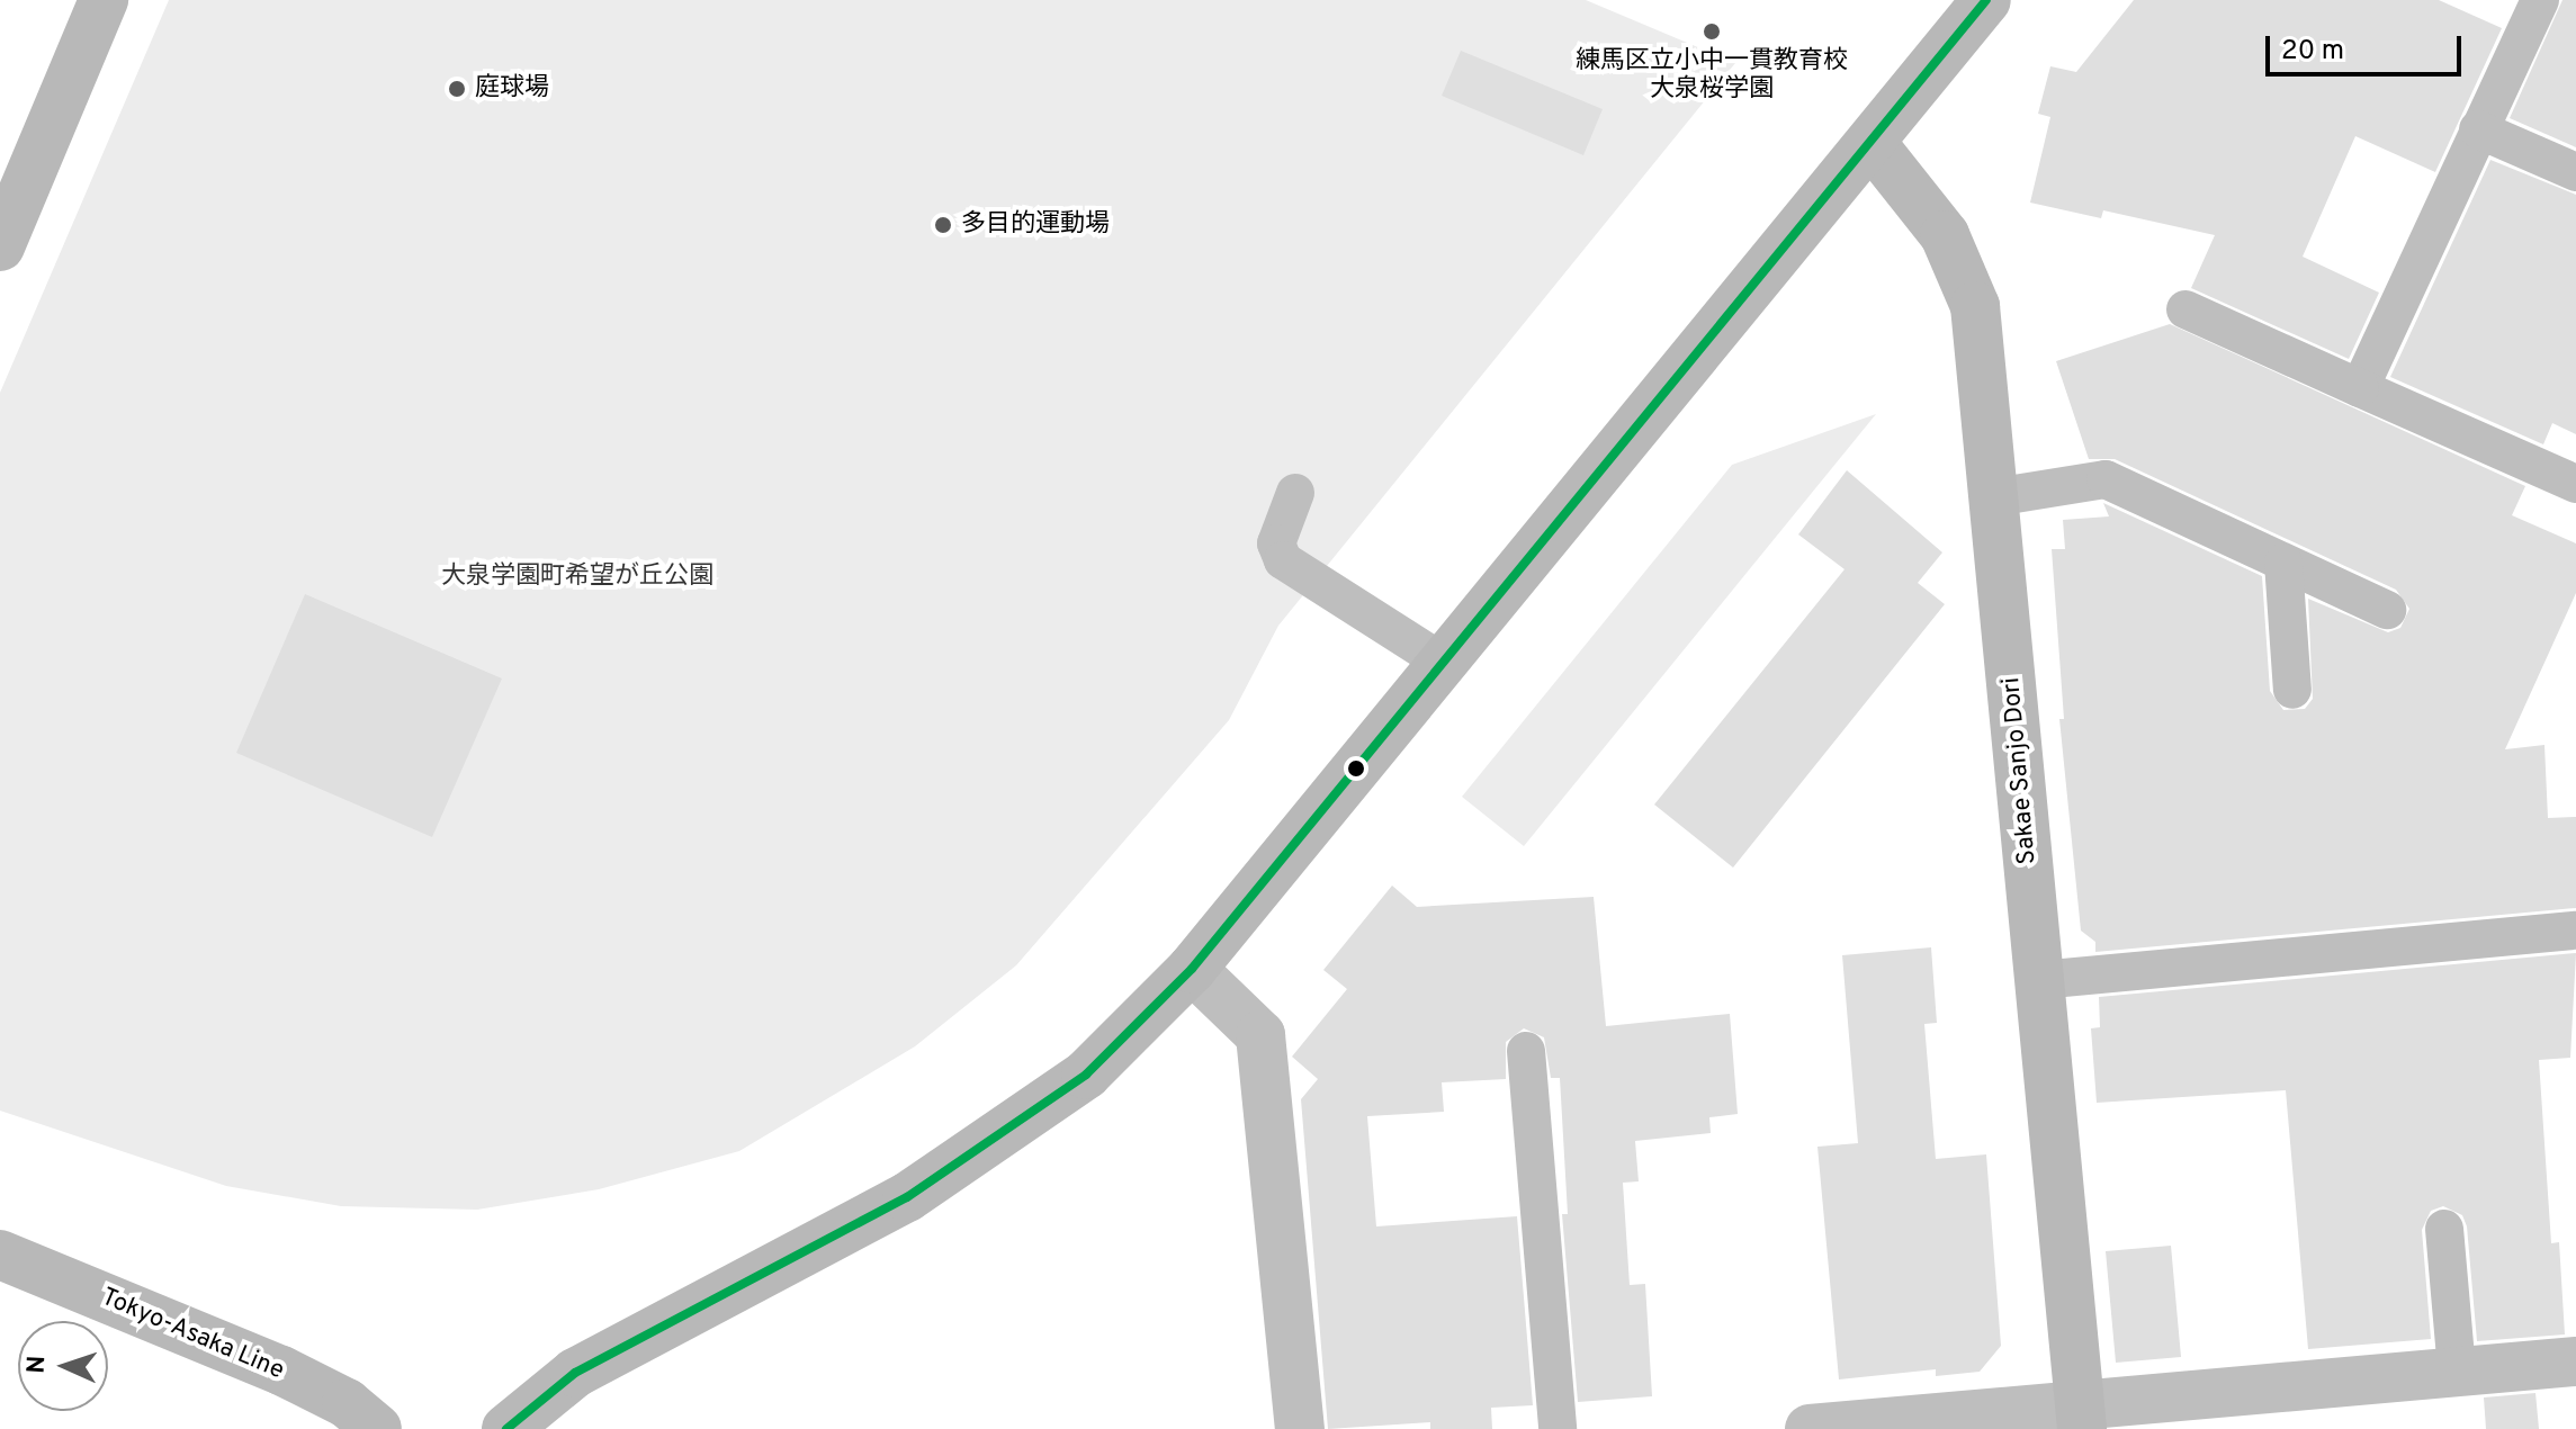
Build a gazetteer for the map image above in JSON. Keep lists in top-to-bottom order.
{
  "streets": {
    "main road": ["Sakae Sanjo Dori", "Tokyo-Asaka Line"]
  },
  "parks": ["大泉学園町希望が丘公園"],
  "places": ["練馬区立小中一貫教育校 大泉桜学園", "庭球場", "多目的運動場"],
  "scale_bar": "20 m",
  "north": "left"
}
